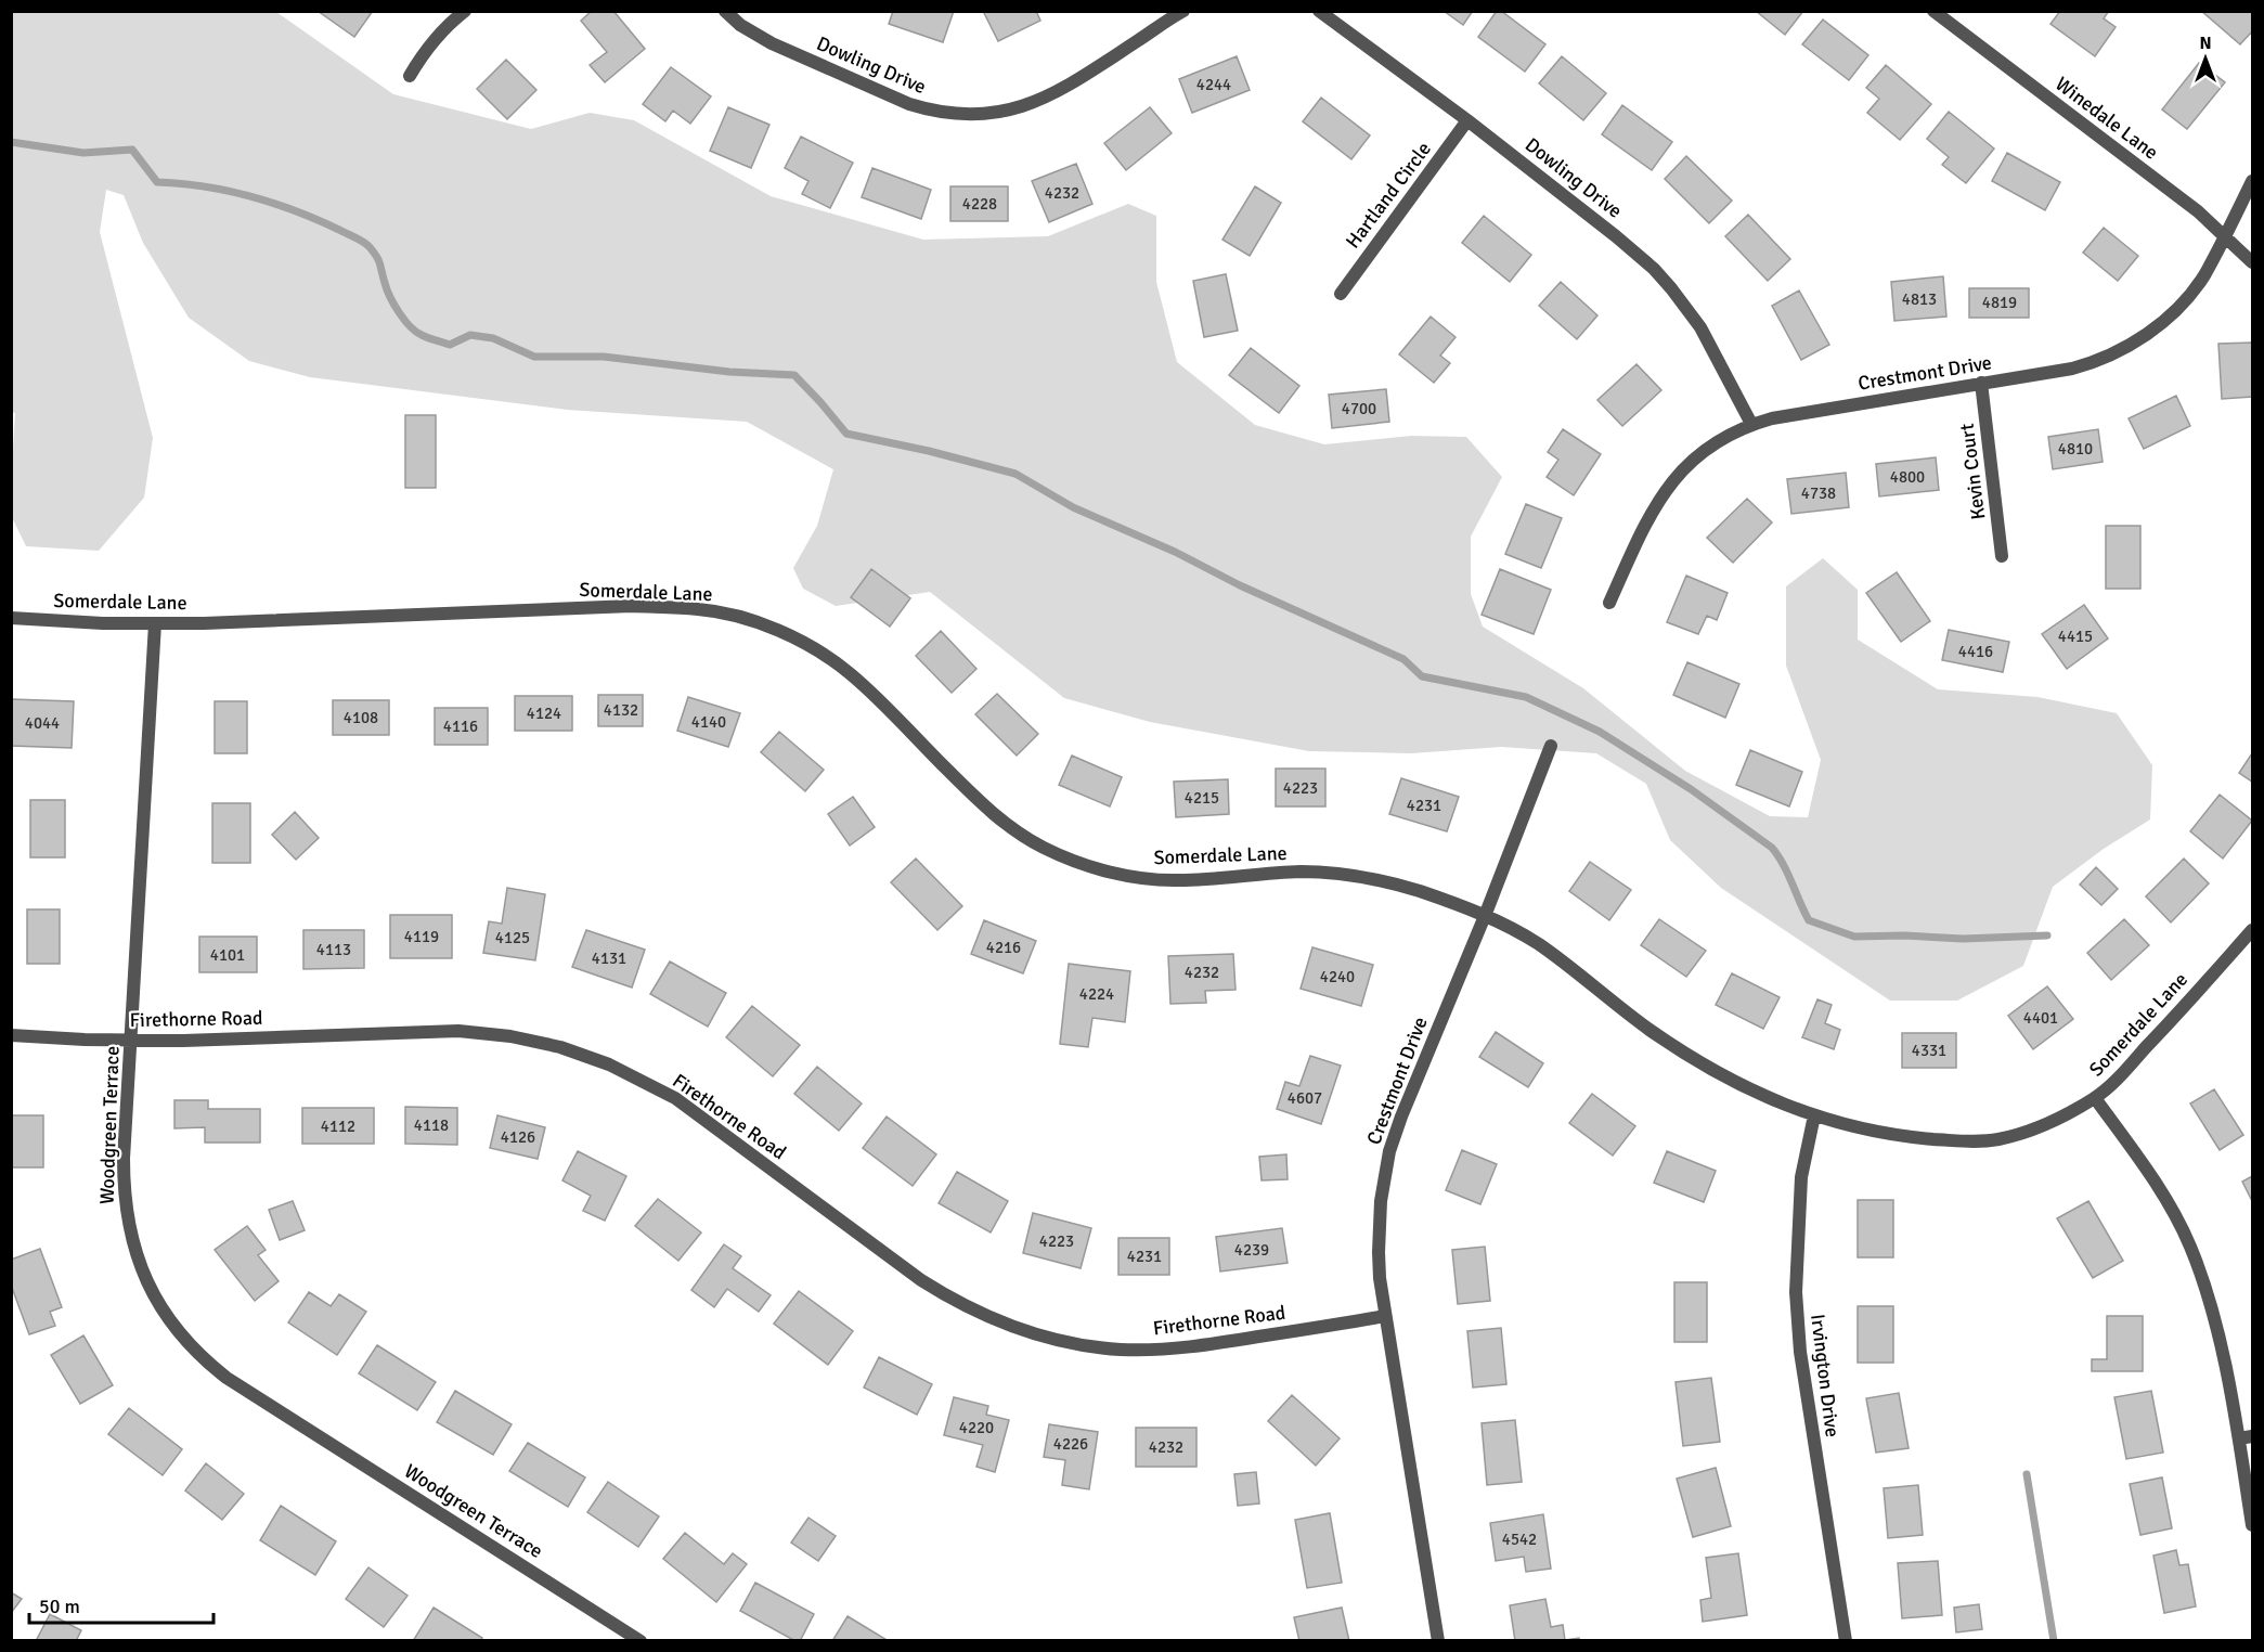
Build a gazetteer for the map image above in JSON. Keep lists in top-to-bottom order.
{
  "streets": {
    "street": [
      "Dowling Drive",
      "Winedale Lane",
      "Hartland Circle",
      "Crestmont Drive",
      "Kevin Court",
      "Somerdale Lane",
      "Firethorne Road",
      "Woodgreen Terrace",
      "Irvington Drive"
    ]
  },
  "crossings": [
    ["Dowling Drive", "Hartland Circle"],
    ["Dowling Drive", "Crestmont Drive"],
    ["Winedale Lane", "Crestmont Drive"],
    ["Crestmont Drive", "Kevin Court"],
    ["Crestmont Drive", "Somerdale Lane"],
    ["Crestmont Drive", "Firethorne Road"],
    ["Somerdale Lane", "Woodgreen Terrace"],
    ["Somerdale Lane", "Irvington Drive"],
    ["Firethorne Road", "Woodgreen Terrace"]
  ],
  "house_numbers": [
    "4244",
    "4232",
    "4228",
    "4813",
    "4819",
    "4700",
    "4810",
    "4800",
    "4738",
    "4415",
    "4416",
    "4132",
    "4124",
    "4108",
    "4140",
    "4044",
    "4116",
    "4223",
    "4215",
    "4231",
    "4119",
    "4125",
    "4216",
    "4113",
    "4101",
    "4131",
    "4232",
    "4240",
    "4224",
    "4401",
    "4331",
    "4607",
    "4118",
    "4112",
    "4126",
    "4223",
    "4239",
    "4231",
    "4220",
    "4226",
    "4232",
    "4542"
  ],
  "scale_bar": "50 m",
  "north": "top"
}
